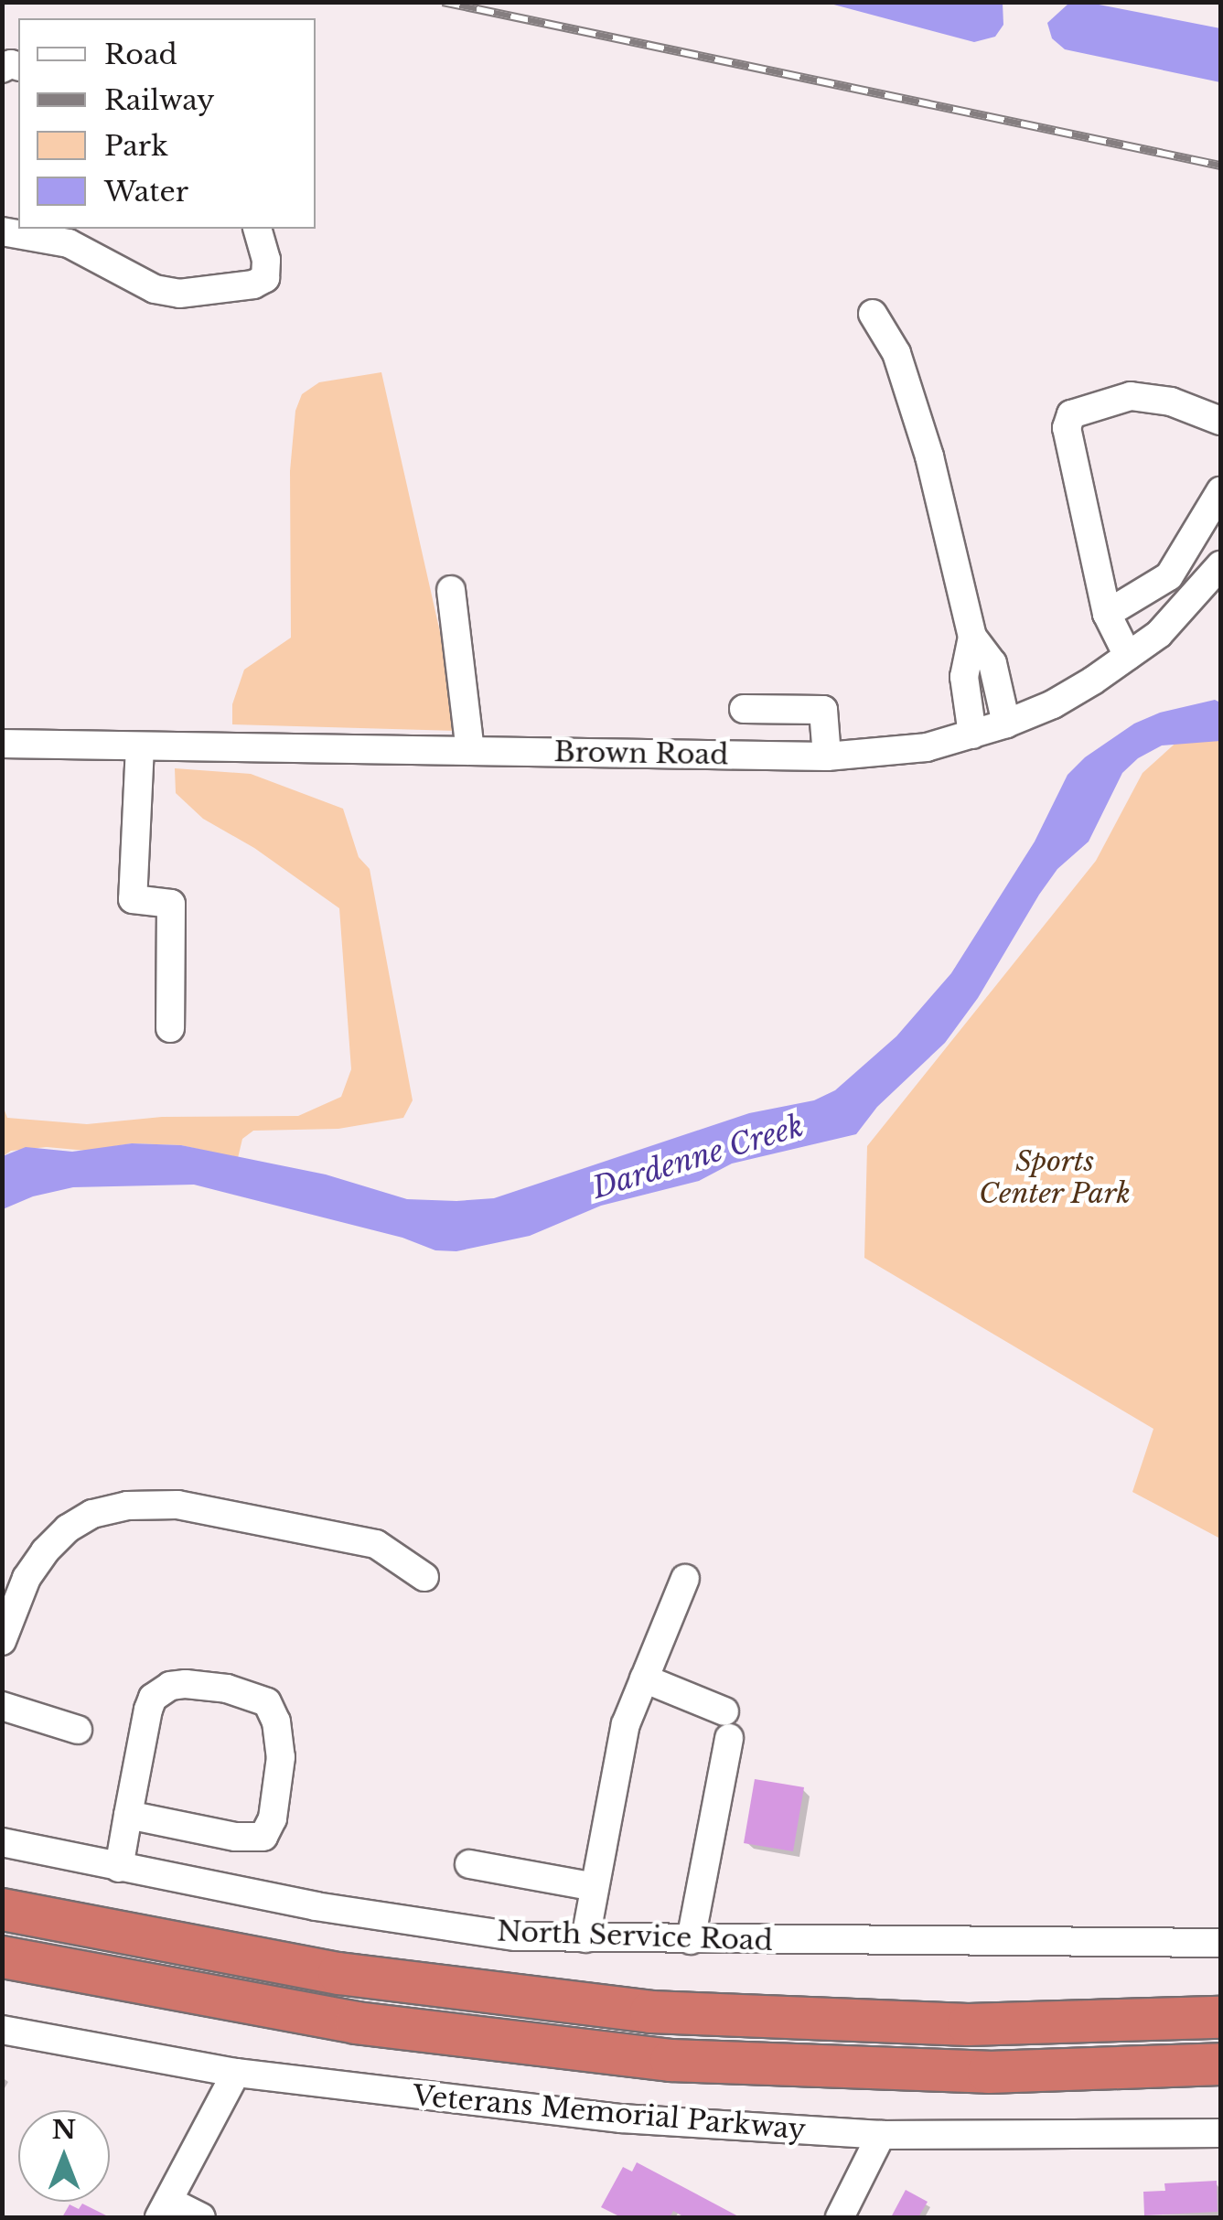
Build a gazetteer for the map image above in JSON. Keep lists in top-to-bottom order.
{
  "streets": {
    "street": ["Brown Road", "North Service Road", "Veterans Memorial Parkway"]
  },
  "water": ["Dardenne Creek"],
  "parks": ["Sports Center Park"],
  "legend": [
    "Road",
    "Railway",
    "Park",
    "Water"
  ],
  "north": "top"
}
